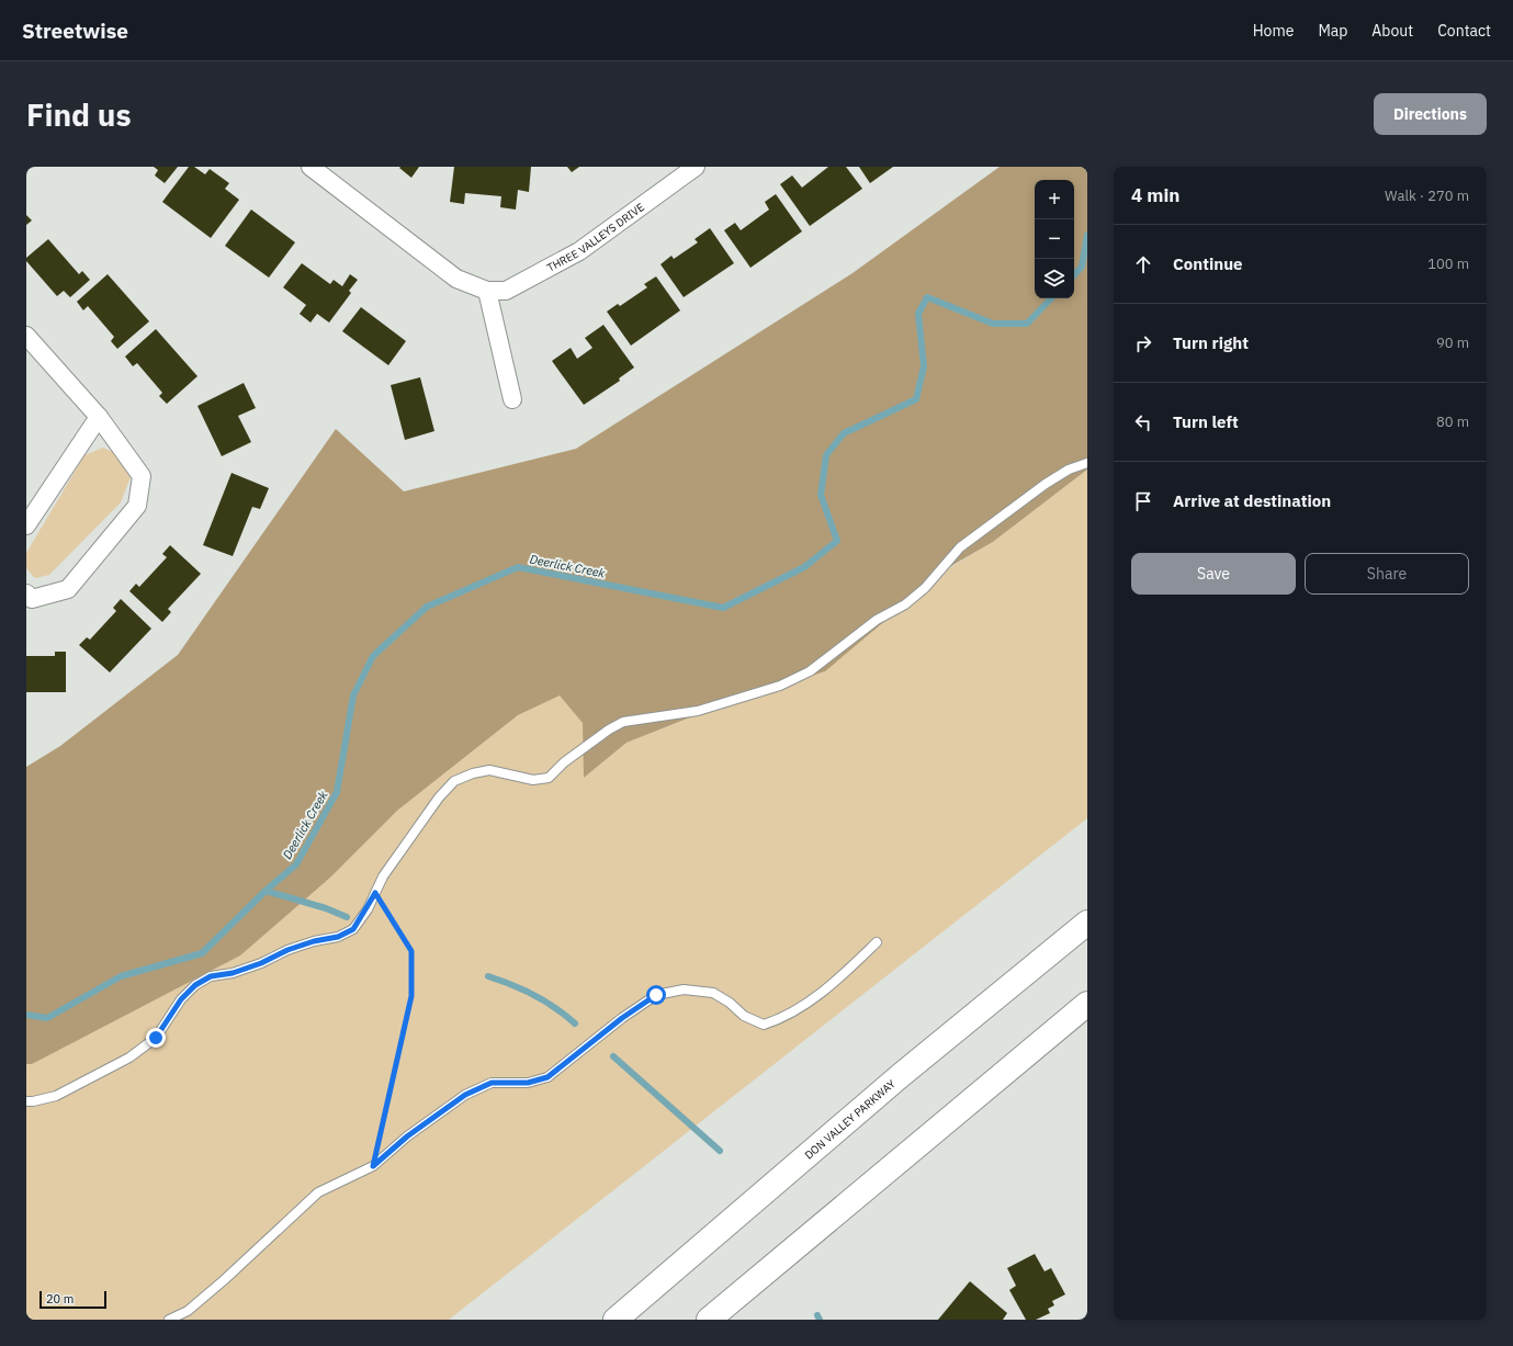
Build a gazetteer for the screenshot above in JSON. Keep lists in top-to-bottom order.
{
  "streets": {
    "highway": ["DON VALLEY PARKWAY"],
    "street": ["THREE VALLEYS DRIVE"]
  },
  "water": ["Deerlick Creek"],
  "scale_bar": "20 m",
  "page": {
    "header": "Streetwise",
    "nav": [
      "Home",
      "Map",
      "About",
      "Contact"
    ],
    "buttons": [
      "Directions",
      ["Save", "Share"]
    ],
    "title": "Find us",
    "heading": ["4 min", "Walk · 270 m"],
    "map_buttons": ["+", "−"],
    "list": [
      ["Continue", "100 m"],
      ["Turn right", "90 m"],
      ["Turn left", "80 m"],
      "Arrive at destination"
    ],
    "scale": "20 m"
  }
}
